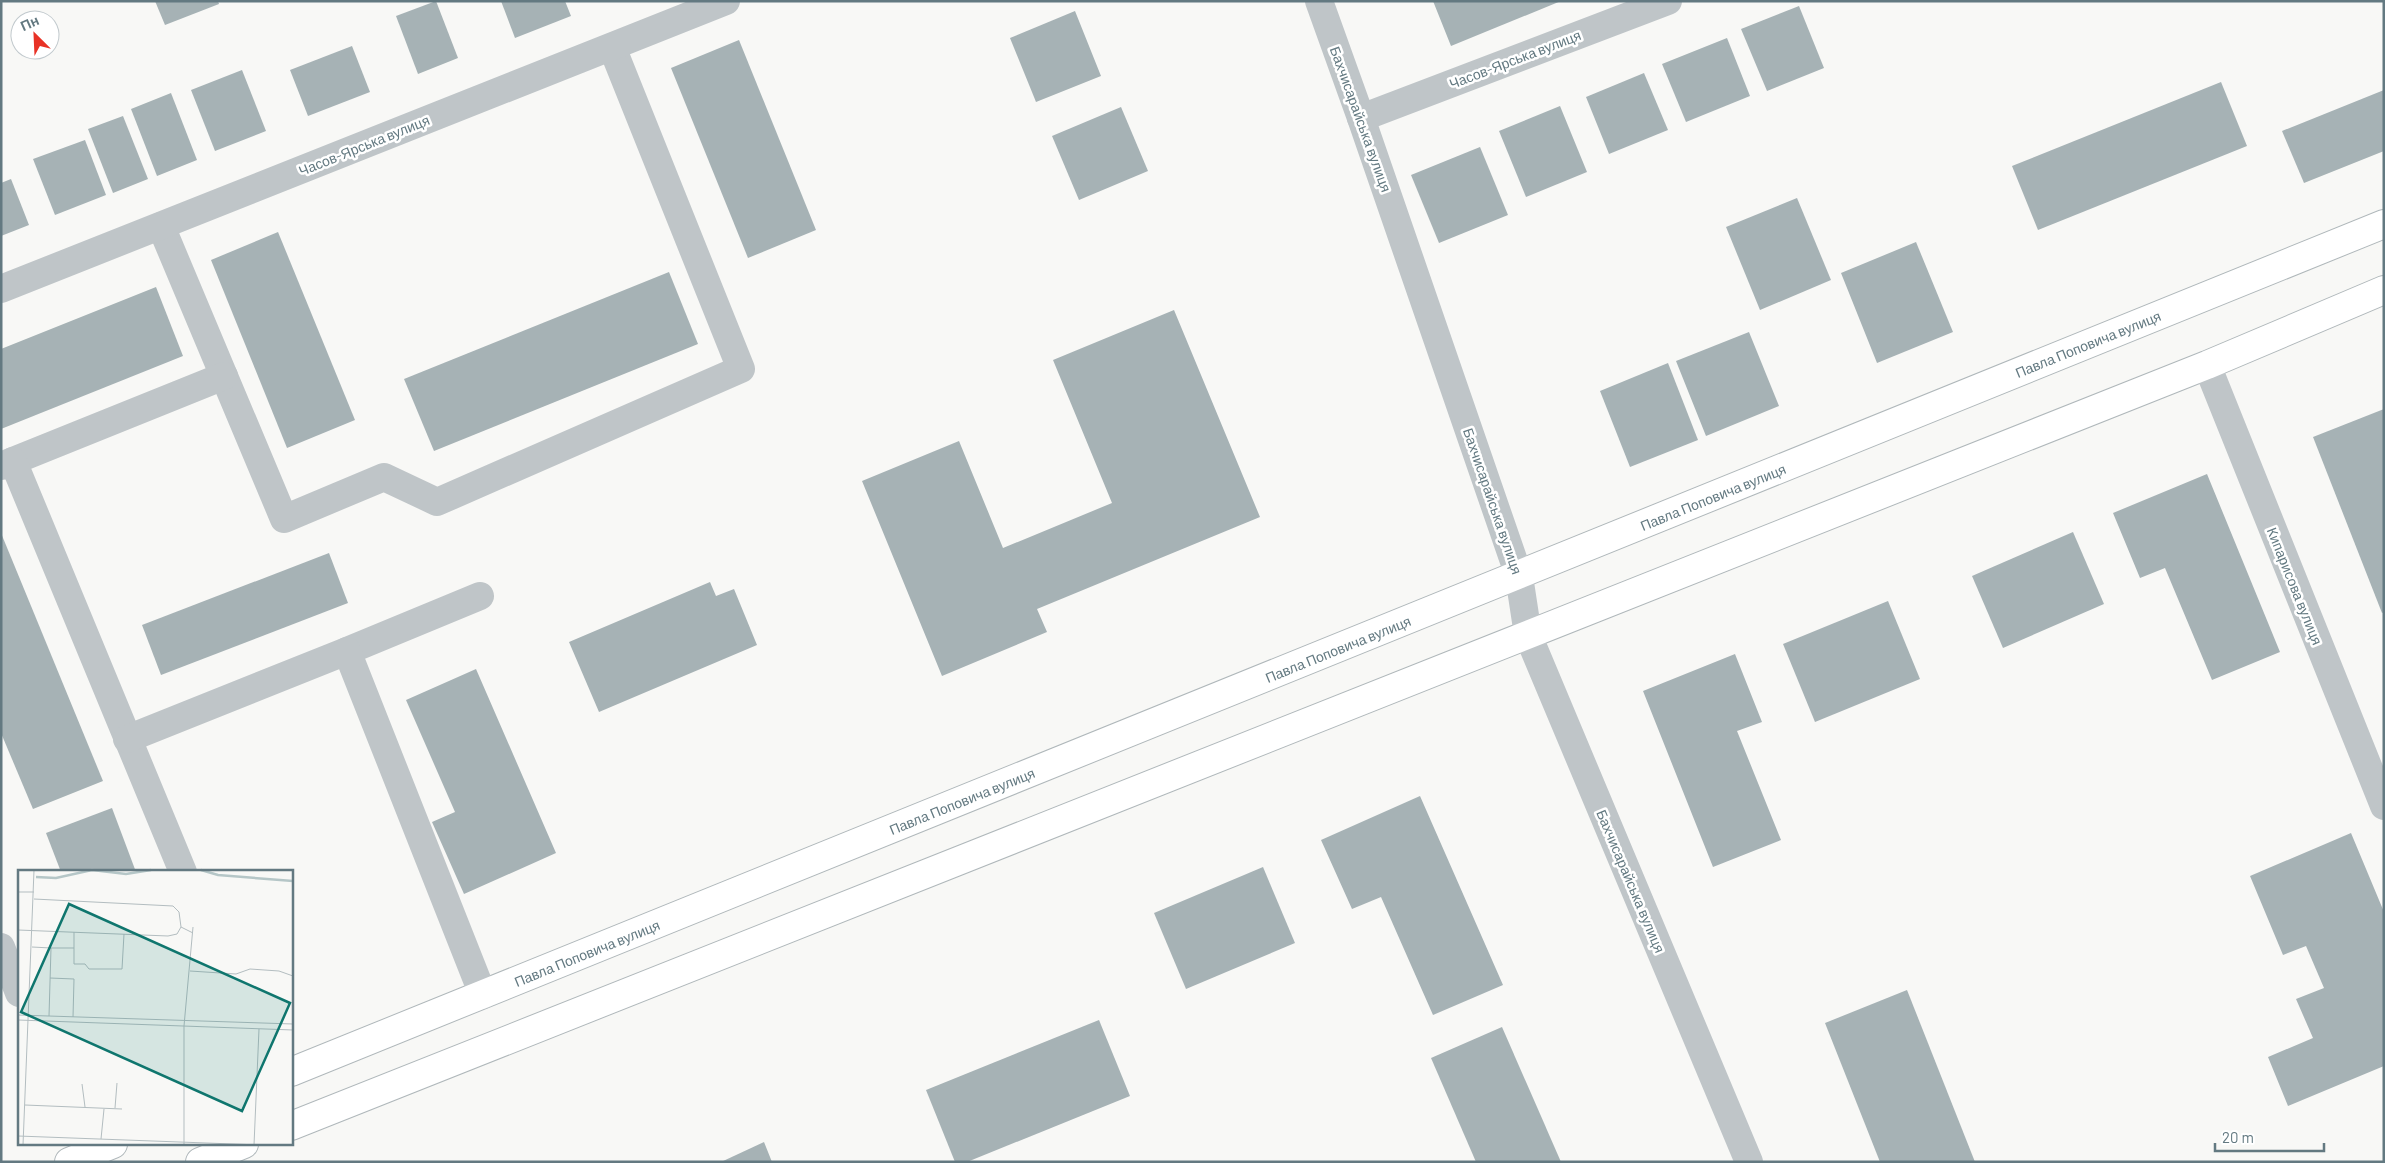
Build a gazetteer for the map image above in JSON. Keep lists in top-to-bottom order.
{
  "streets": {
    "main road": ["Павла Поповича вулиця"],
    "street": ["Часов-Ярська вулиця", "Бахчисарайська вулиця", "Кипарисова вулиця"]
  },
  "crossings": [
    ["Часов-Ярська вулиця", "Бахчисарайська вулиця"],
    ["Бахчисарайська вулиця", "Павла Поповича вулиця"]
  ],
  "scale_bar": "20 m",
  "north": "top left"
}
